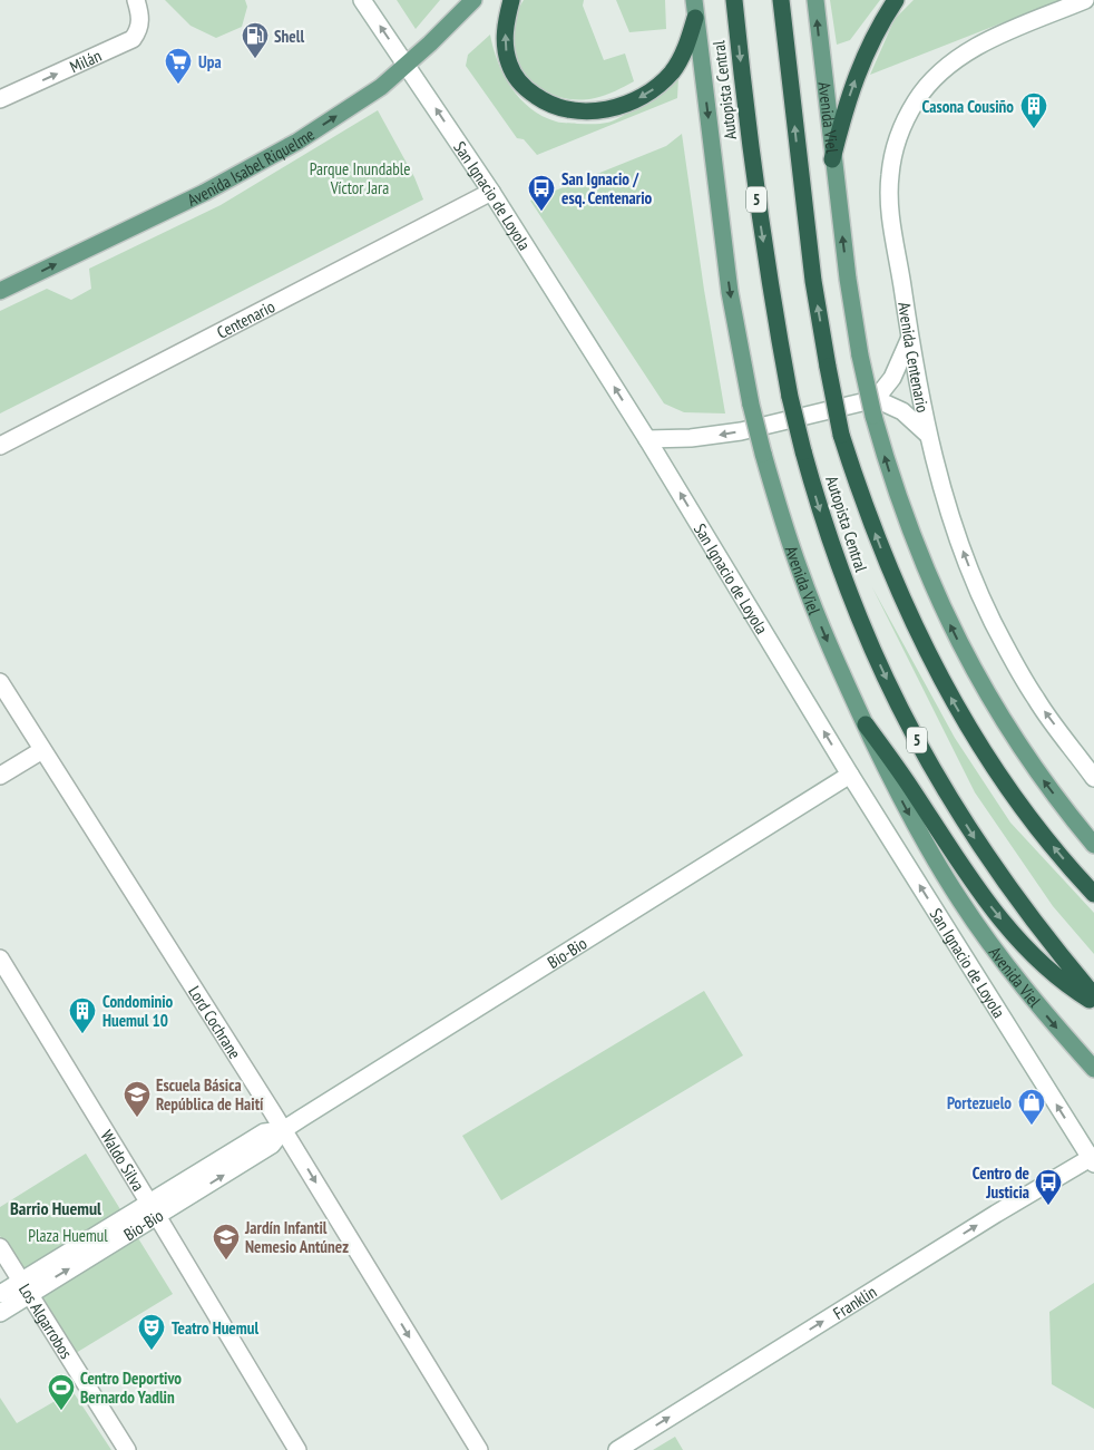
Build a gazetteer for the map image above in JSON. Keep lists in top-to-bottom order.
{
  "streets": {
    "highway": ["Autopista Central", "5"],
    "main road": ["Avenida Viel", "Avenida Isabel Riquelme"],
    "street": [
      "Milán",
      "San Ignacio de Loyola",
      "Centenario",
      "Avenida Centenario",
      "Bio-Bio",
      "Lord Cochrane",
      "Waldo Silva",
      "Franklin",
      "Los Algarrobos"
    ]
  },
  "crossings": [
    ["Avenida Isabel Riquelme", "San Ignacio de Loyola"],
    ["San Ignacio de Loyola", "Centenario"],
    ["San Ignacio de Loyola", "Bio-Bio"],
    ["San Ignacio de Loyola", "Franklin"],
    ["Bio-Bio", "Lord Cochrane"],
    ["Bio-Bio", "Waldo Silva"],
    ["Bio-Bio", "Los Algarrobos"]
  ],
  "one_way": [
    "Milán",
    "Avenida Isabel Riquelme",
    "San Ignacio de Loyola",
    "Avenida Centenario",
    "Lord Cochrane",
    "Franklin"
  ],
  "districts": ["Barrio Huemul"],
  "parks": ["Parque Inundable Víctor Jara", "Plaza Huemul"],
  "places": {
    "fuel station": ["Shell"],
    "supermarket": ["Upa"],
    "building": ["Casona Cousiño", "Condominio Huemul 10"],
    "bus stop": ["San Ignacio / esq. Centenario", "Centro de Justicia"],
    "school or university": ["Escuela Básica República de Haití", "Jardín Infantil Nemesio Antúnez"],
    "shop": ["Portezuelo"],
    "theatre": ["Teatro Huemul"],
    "sports": ["Centro Deportivo Bernardo Yadlin"]
  }
}
